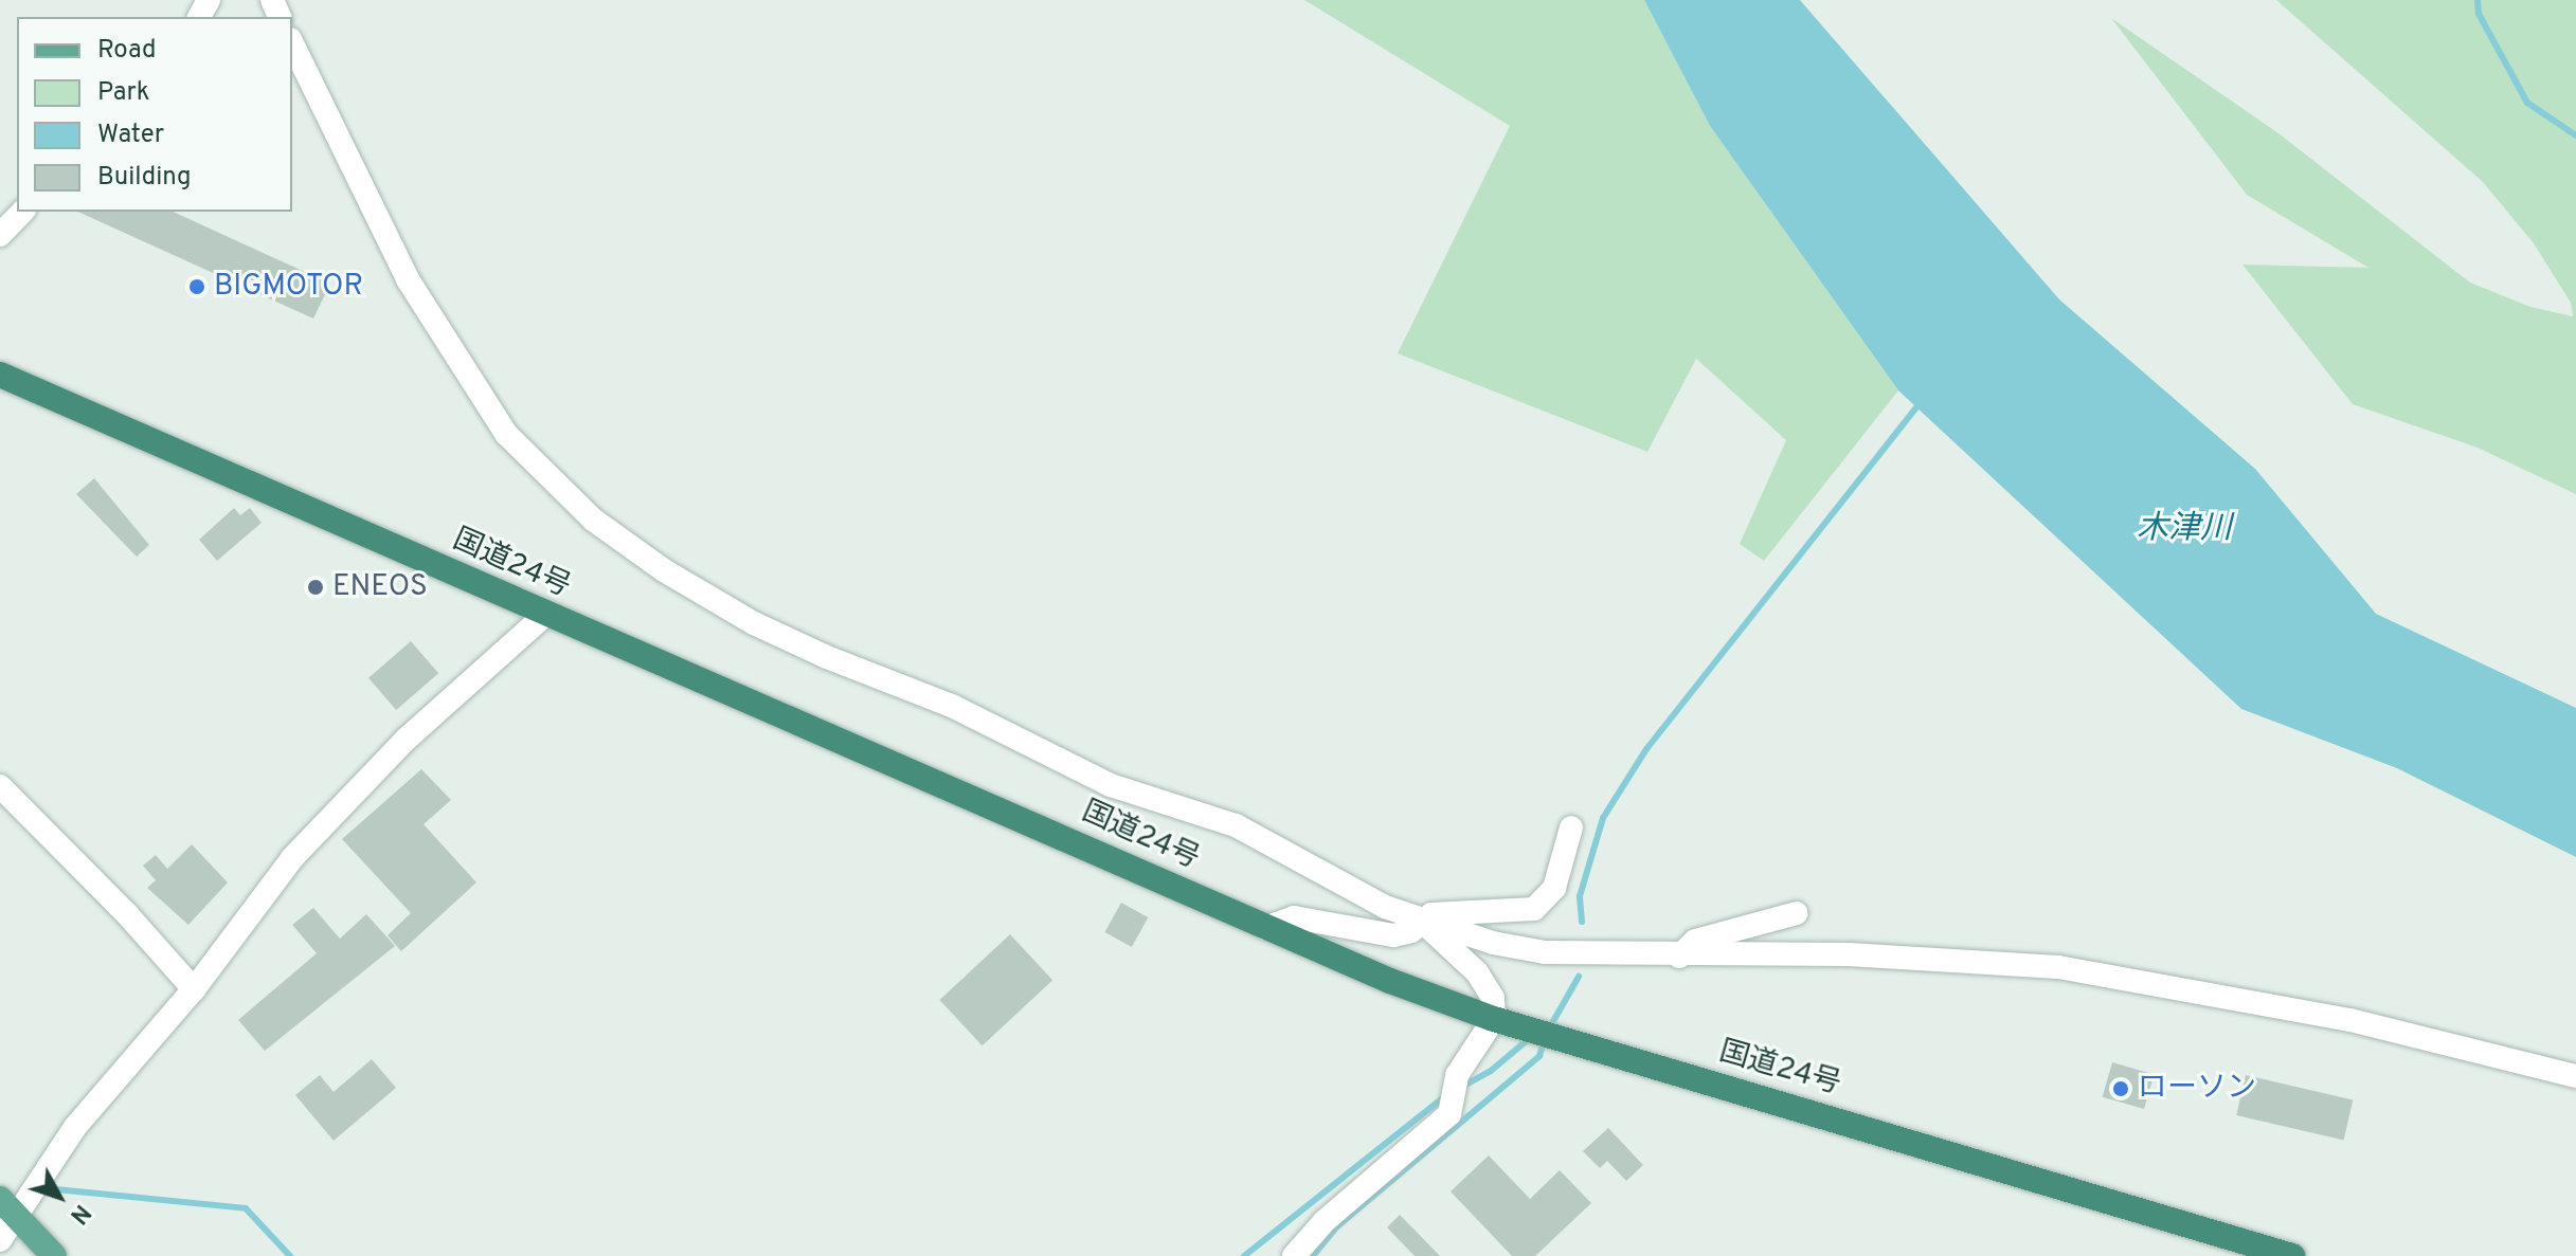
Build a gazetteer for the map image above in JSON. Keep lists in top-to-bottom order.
{
  "streets": {
    "highway": ["国道24号"]
  },
  "water": ["木津川"],
  "places": ["BIGMOTOR", "ENEOS", "ローソン"],
  "legend": [
    "Road",
    "Park",
    "Water",
    "Building"
  ],
  "north": "bottom right"
}
